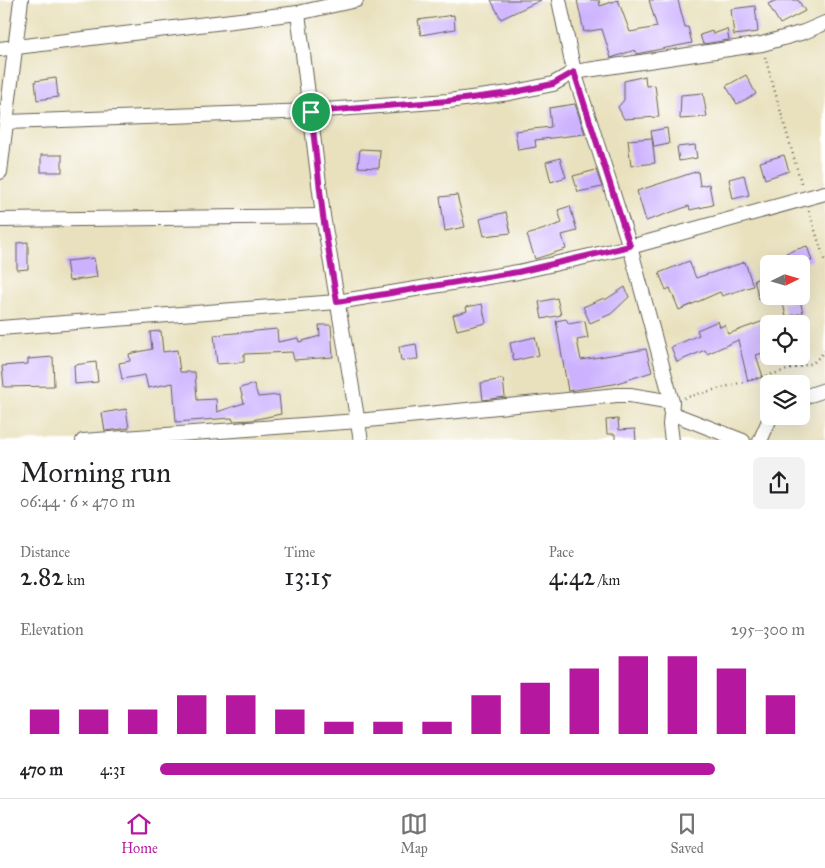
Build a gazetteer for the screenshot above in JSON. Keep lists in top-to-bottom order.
{
  "north": "right",
  "page": {
    "heading": ["Morning run", "06:44 · 6 × 470 m"],
    "stats": [
      ["Distance", "2.82 km"],
      ["Time", "13:15"],
      ["Pace", "4:42 /km"]
    ],
    "chart": ["Elevation", "295–300 m"],
    "list": [
      {
        "name": "470 m",
        "note": "4:31"
      }
    ],
    "tabs": ["Home", "Map", "Saved"]
  }
}
